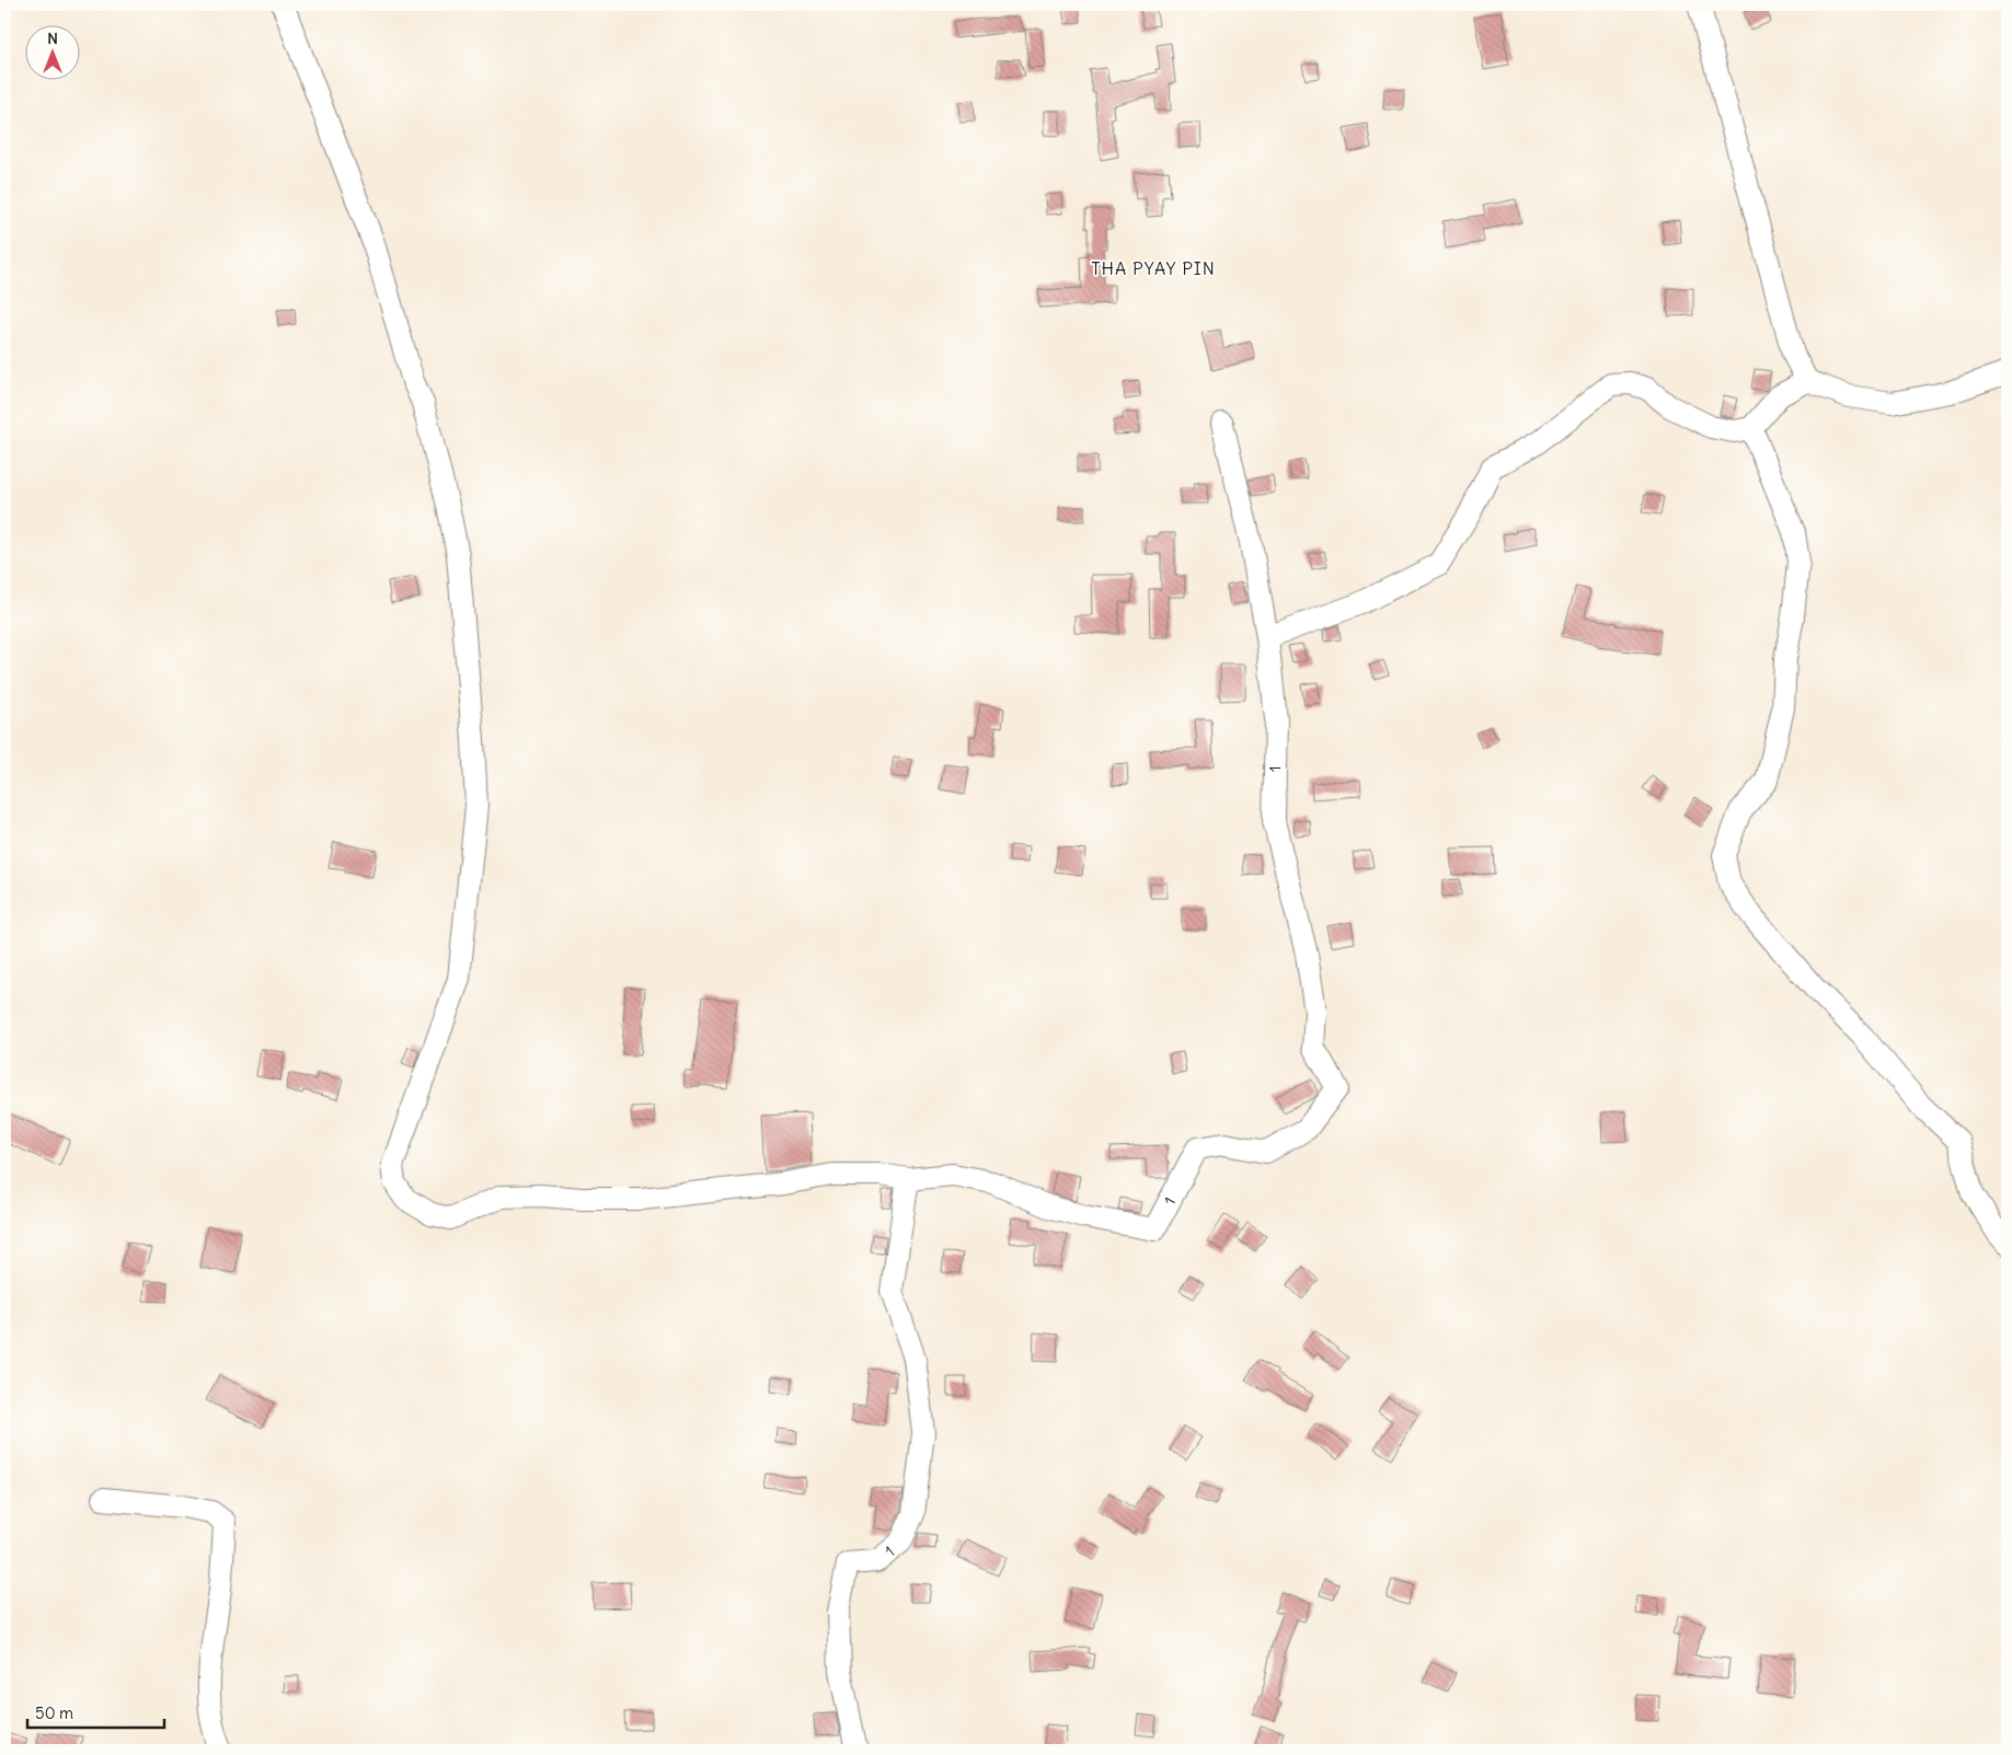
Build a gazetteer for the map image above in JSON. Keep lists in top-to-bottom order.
{
  "streets": {
    "street": ["1"]
  },
  "districts": ["THA PYAY PIN"],
  "scale_bar": "50 m",
  "north": "top"
}
